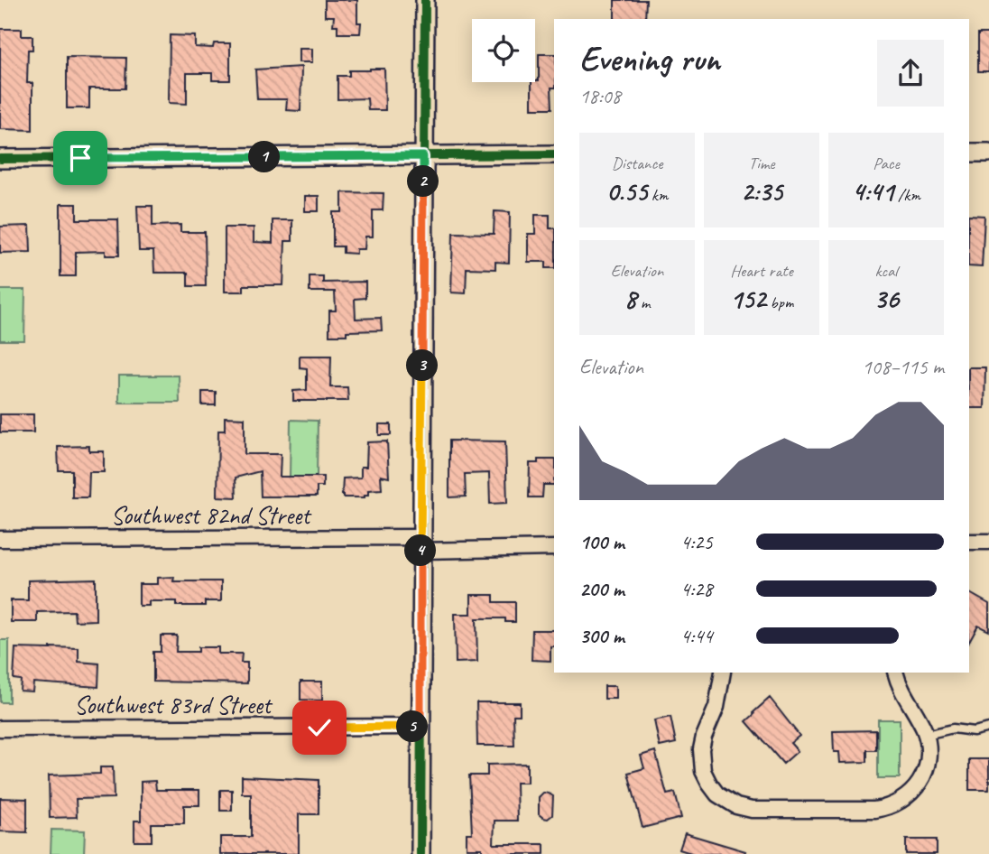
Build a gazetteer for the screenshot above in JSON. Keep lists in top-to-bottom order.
{
  "streets": {
    "street": ["Southwest 82nd Street", "Southwest 83rd Street"]
  },
  "page": {
    "heading": ["Evening run", "18:08"],
    "stats": [
      ["Distance", "0.55 km"],
      ["Time", "2:35"],
      ["Pace", "4:41 /km"],
      ["Elevation", "8 m"],
      ["Heart rate", "152 bpm"],
      ["kcal", "36"]
    ],
    "pins": [
      "1",
      "2",
      "3",
      "4",
      "5"
    ],
    "chart": ["Elevation", "108–115 m"],
    "list": [
      {
        "name": "100 m",
        "note": "4:25"
      },
      {
        "name": "200 m",
        "note": "4:28"
      },
      {
        "name": "300 m",
        "note": "4:44"
      }
    ]
  }
}
